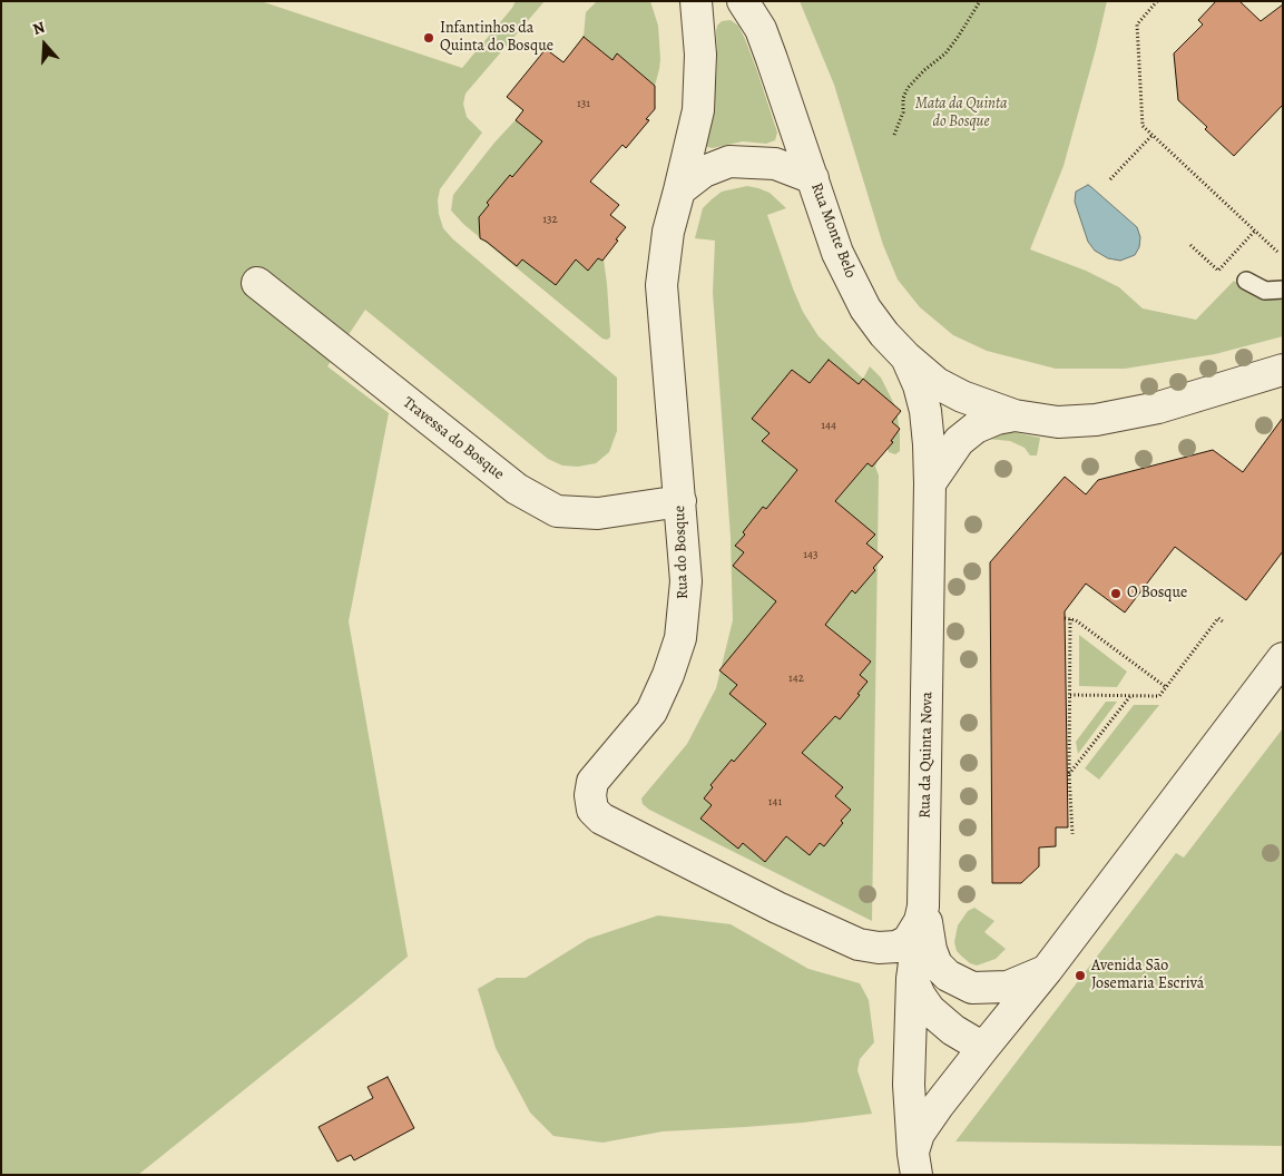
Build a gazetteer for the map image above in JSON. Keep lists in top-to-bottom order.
{
  "streets": {
    "street": [
      "Rua Monte Belo",
      "Travessa do Bosque",
      "Rua do Bosque",
      "Rua da Quinta Nova"
    ]
  },
  "crossings": [
    ["Rua Monte Belo", "Rua da Quinta Nova"],
    ["Travessa do Bosque", "Rua do Bosque"],
    ["Rua do Bosque", "Rua da Quinta Nova"]
  ],
  "parks": ["Mata da Quinta do Bosque"],
  "places": ["Infantinhos da Quinta do Bosque", "O Bosque", "Avenida São Josemaria Escrivá"],
  "house_numbers": [
    "131",
    "132",
    "144",
    "143",
    "142",
    "141"
  ],
  "north": "top"
}
